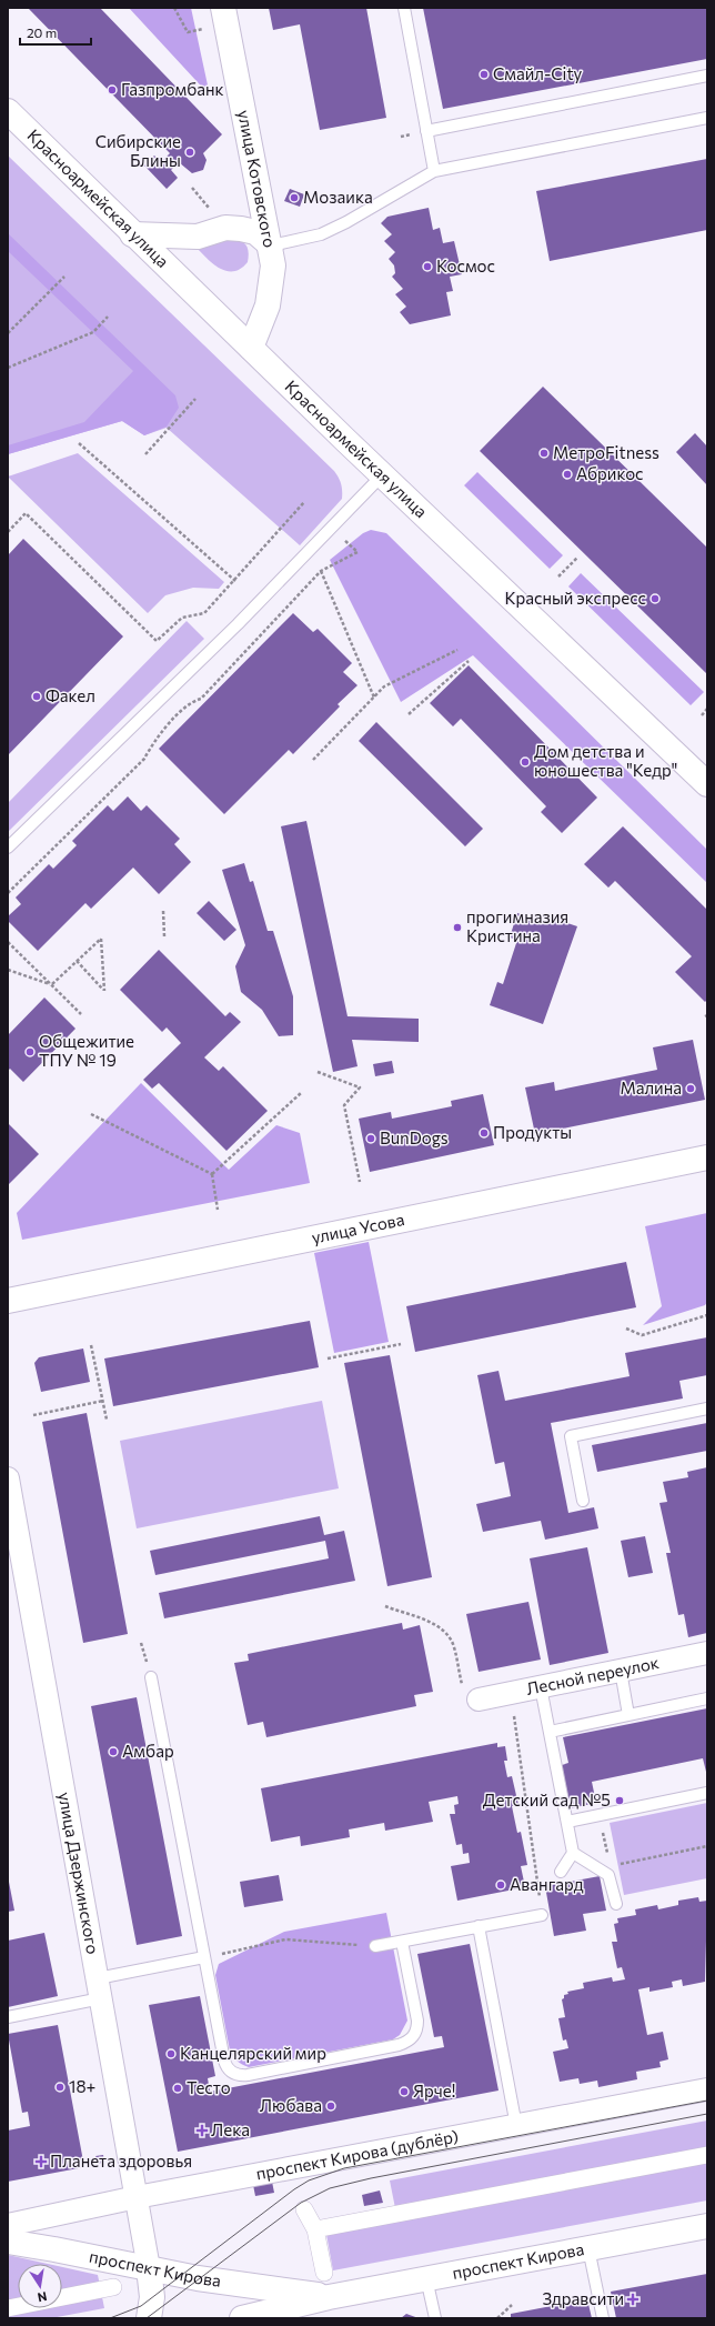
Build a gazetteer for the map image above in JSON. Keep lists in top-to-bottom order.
{
  "streets": {
    "main road": [
      "улица Котовского",
      "Красноармейская улица",
      "улица Усова",
      "проспект Кирова"
    ],
    "street": ["Лесной переулок", "улица Дзержинского", "проспект Кирова (дублёр)"]
  },
  "crossings": [
    ["улица Котовского", "Красноармейская улица"],
    ["улица Дзержинского", "проспект Кирова (дублёр)"],
    ["улица Дзержинского", "проспект Кирова"]
  ],
  "places": {
    "other": [
      "Смайл-City",
      "Газпромбанк",
      "Сибирские Блины",
      "Мозаика",
      "Космос",
      "МетроFitness",
      "Абрикос",
      "Красный экспресс",
      "Факел",
      "Дом детства и юношества \"Кедр\"",
      "прогимназия Кристина",
      "Общежитие ТПУ № 19",
      "Малина",
      "Продукты",
      "BunDogs",
      "Амбар",
      "Детский сад №5",
      "Авангард",
      "Канцелярский мир",
      "18+",
      "Тесто",
      "Ярче!",
      "Любава"
    ],
    "health": ["Лека", "Планета здоровья", "Здравсити"]
  },
  "scale_bar": "20 m",
  "north": "bottom"
}
